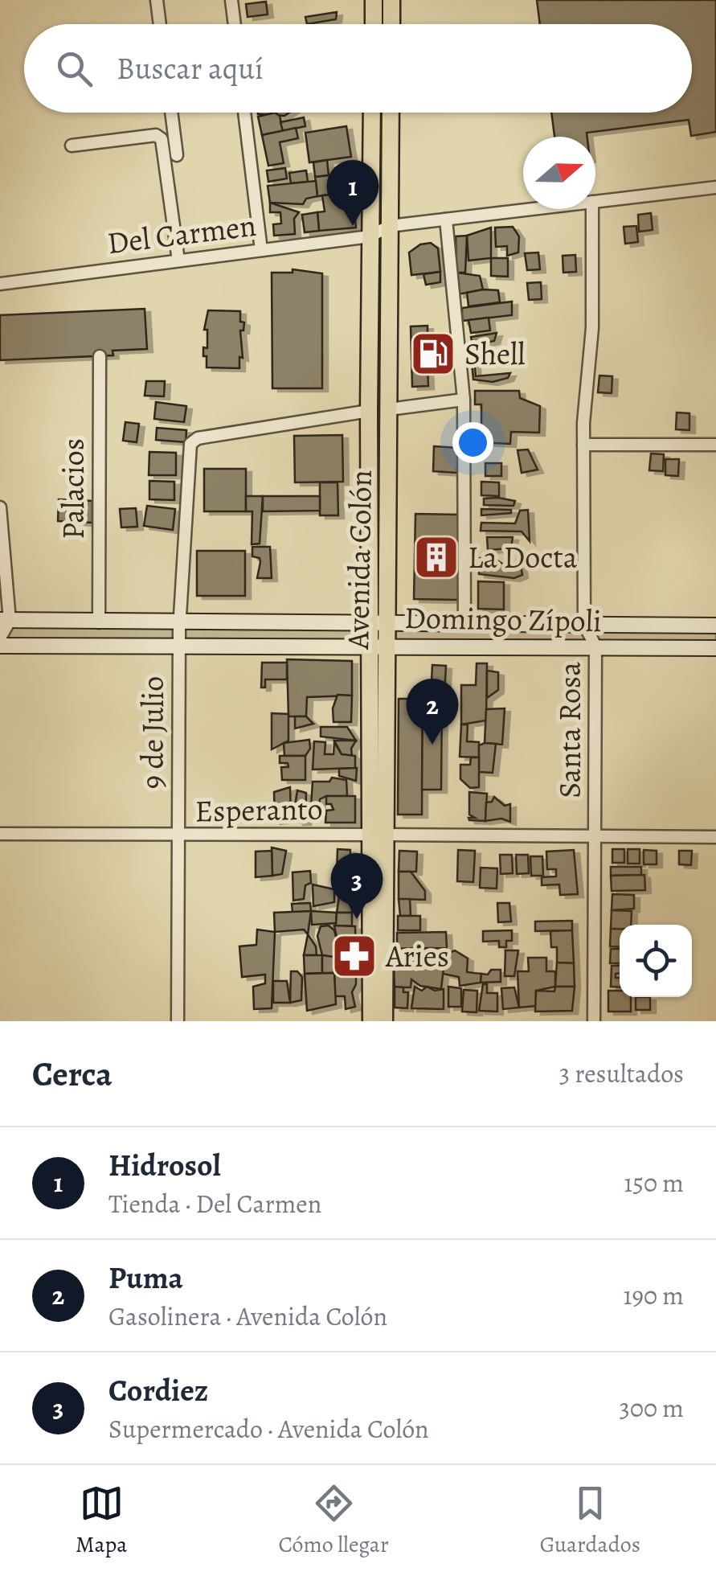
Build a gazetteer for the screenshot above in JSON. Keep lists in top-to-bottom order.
{
  "streets": {
    "main road": ["Avenida Colón", "Domingo Zípoli"],
    "street": [
      "Del Carmen",
      "Palacios",
      "Santa Rosa",
      "9 de Julio",
      "Esperanto"
    ]
  },
  "crossings": [
    ["Del Carmen", "Avenida Colón"],
    ["Palacios", "Domingo Zípoli"],
    ["Avenida Colón", "Domingo Zípoli"],
    ["Avenida Colón", "9 de Julio"],
    ["Avenida Colón", "Esperanto"],
    ["Domingo Zípoli", "Santa Rosa"],
    ["Domingo Zípoli", "9 de Julio"],
    ["Santa Rosa", "Esperanto"],
    ["9 de Julio", "Esperanto"]
  ],
  "places": {
    "fuel station": ["Shell"],
    "building": ["La Docta"],
    "pharmacy": ["Aries"]
  },
  "north": "right",
  "page": {
    "search": "Buscar aquí",
    "pins": ["1", "2", "3"],
    "heading": ["Cerca", "3 resultados"],
    "list": [
      {
        "mark": "1",
        "name": "Hidrosol",
        "note": "Tienda · Del Carmen",
        "value": "150 m"
      },
      {
        "mark": "2",
        "name": "Puma",
        "note": "Gasolinera · Avenida Colón",
        "value": "190 m"
      },
      {
        "mark": "3",
        "name": "Cordiez",
        "note": "Supermercado · Avenida Colón",
        "value": "300 m"
      }
    ],
    "nav": ["Mapa", "Cómo llegar", "Guardados"]
  }
}
